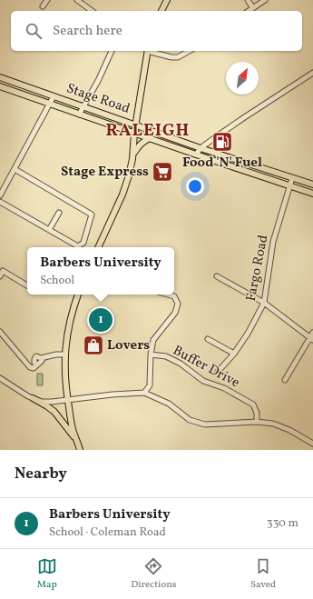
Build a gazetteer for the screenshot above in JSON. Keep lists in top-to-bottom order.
{
  "streets": {
    "main road": ["Stage Road"],
    "street": ["Fargo Road", "Buffer Drive"]
  },
  "crossings": [
    ["Stage Road", "Fargo Road"]
  ],
  "districts": ["RALEIGH"],
  "places": {
    "fuel station": ["Food 'N' Fuel"],
    "supermarket": ["Stage Express"],
    "shop": ["Lovers"]
  },
  "north": "top right",
  "page": {
    "search": "Search here",
    "popup": ["Barbers University", "School"],
    "pins": "1",
    "heading": "Nearby",
    "list": [
      {
        "mark": "1",
        "name": "Barbers University",
        "note": "School · Coleman Road",
        "value": "330 m"
      }
    ],
    "nav": ["Map", "Directions", "Saved"]
  }
}
